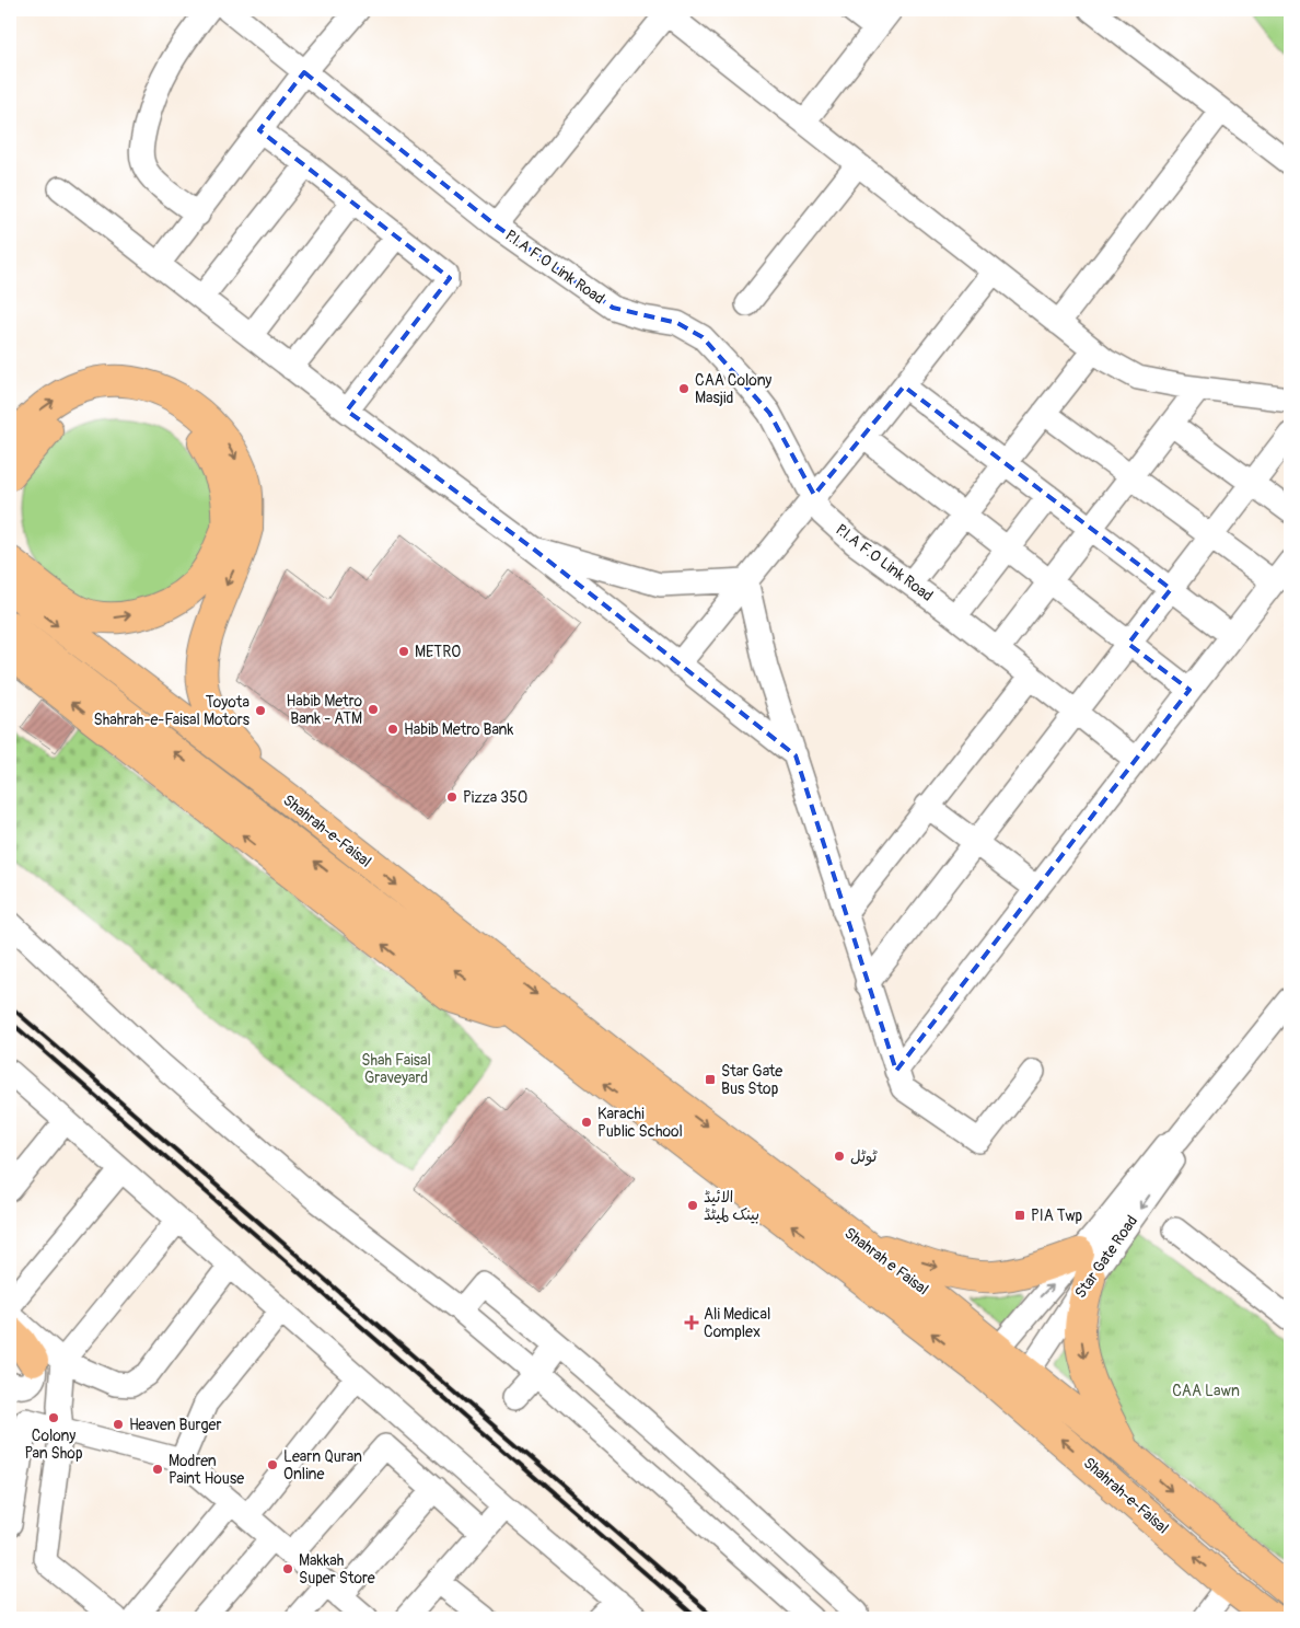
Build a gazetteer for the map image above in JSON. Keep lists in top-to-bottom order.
{
  "streets": {
    "main road": ["Shahrah-e-Faisal", "Shahrah e Faisal"],
    "street": ["P.I.A F.O Link Road", "Star Gate Road"]
  },
  "crossings": [
    ["Shahrah-e-Faisal", "Star Gate Road"],
    ["Shahrah-e-Faisal", "Shahrah e Faisal"],
    ["Star Gate Road", "Shahrah e Faisal"]
  ],
  "parks": ["Shah Faisal Graveyard", "CAA Lawn"],
  "places": {
    "other": [
      "CAA Colony Masjid",
      "METRO",
      "Habib Metro Bank - ATM",
      "Toyota Shahrah-e-Faisal Motors",
      "Habib Metro Bank",
      "Pizza 350",
      "Karachi Public School",
      "ٹوٹل",
      "الائیڈ بینک لمیٹڈ",
      "Colony Pan Shop",
      "Heaven Burger",
      "Learn Quran Online",
      "Modren Paint House",
      "Makkah Super Store"
    ],
    "transit": ["Star Gate Bus Stop", "PIA Twp"],
    "health": ["Ali Medical Complex"]
  }
}
